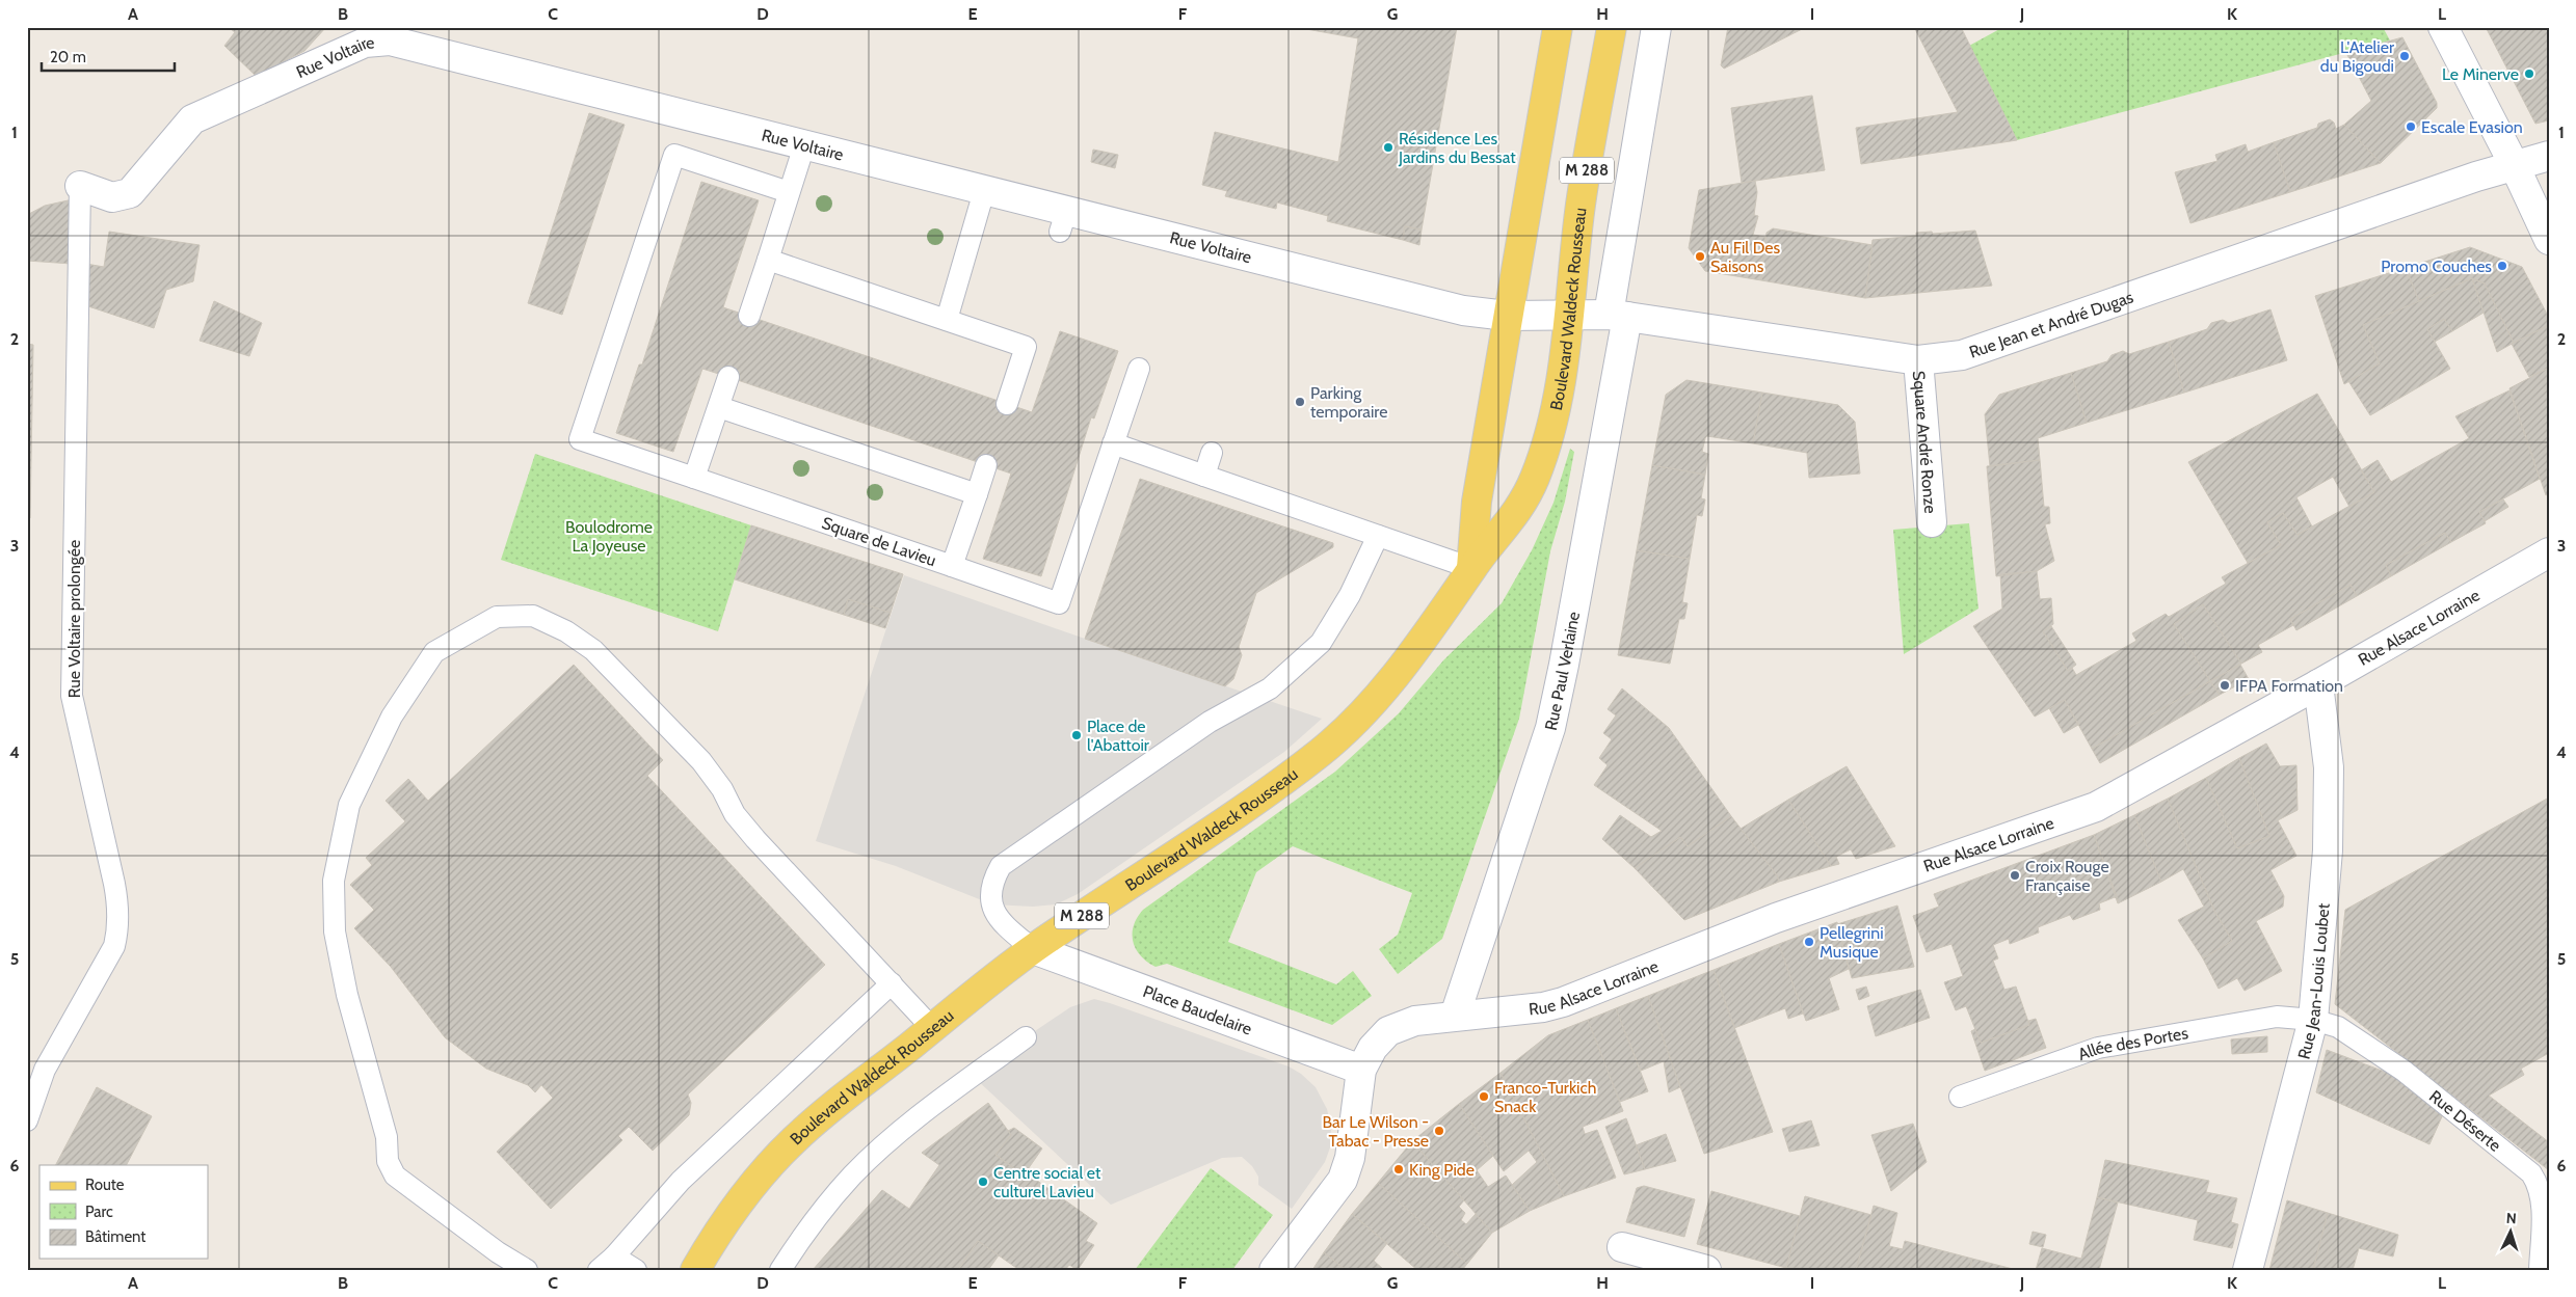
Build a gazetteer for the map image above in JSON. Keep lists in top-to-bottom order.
{
  "streets": {
    "main road": ["M 288", "Boulevard Waldeck Rousseau"],
    "street": [
      "Rue Voltaire",
      "Rue Jean et André Dugas",
      "Square André Ronze",
      "Rue Alsace Lorraine",
      "Rue Paul Verlaine",
      "Rue Jean-Louis Loubet",
      "Place Baudelaire"
    ],
    "lane": [
      "Square de Lavieu",
      "Rue Voltaire prolongée",
      "Allée des Portes",
      "Rue Déserte"
    ]
  },
  "crossings": [
    ["Rue Voltaire", "Boulevard Waldeck Rousseau"],
    ["Rue Voltaire", "Rue Jean et André Dugas"],
    ["Rue Voltaire", "Rue Voltaire prolongée"],
    ["Boulevard Waldeck Rousseau", "Rue Jean et André Dugas"],
    ["Boulevard Waldeck Rousseau", "Place Baudelaire"],
    ["Rue Jean et André Dugas", "Square André Ronze"],
    ["Rue Jean et André Dugas", "Rue Paul Verlaine"],
    ["Rue Alsace Lorraine", "Rue Paul Verlaine"],
    ["Rue Alsace Lorraine", "Rue Jean-Louis Loubet"],
    ["Rue Alsace Lorraine", "Place Baudelaire"],
    ["Rue Jean-Louis Loubet", "Allée des Portes"],
    ["Rue Jean-Louis Loubet", "Rue Déserte"],
    ["Allée des Portes", "Rue Déserte"]
  ],
  "parks": ["Boulodrome La Joyeuse"],
  "places": [
    "L'Atelier du Bigoudi",
    "Le Minerve",
    "Escale Evasion",
    "Résidence Les Jardins du Bessat",
    "Au Fil Des Saisons",
    "Promo Couches",
    "Parking temporaire",
    "IFPA Formation",
    "Place de l'Abattoir",
    "Croix Rouge Française",
    "Pellegrini Musique",
    "Franco-Turkich Snack",
    "Bar Le Wilson - Tabac - Presse",
    "King Pide",
    "Centre social et culturel Lavieu"
  ],
  "legend": ["Route", "Parc", "Bâtiment"],
  "scale_bar": "20 m",
  "north": "top",
  "grid": {
    "columns": [
      "A",
      "B",
      "C",
      "D",
      "E",
      "F",
      "G",
      "H",
      "I",
      "J",
      "K",
      "L"
    ],
    "rows": [
      "1",
      "2",
      "3",
      "4",
      "5",
      "6"
    ]
  }
}
